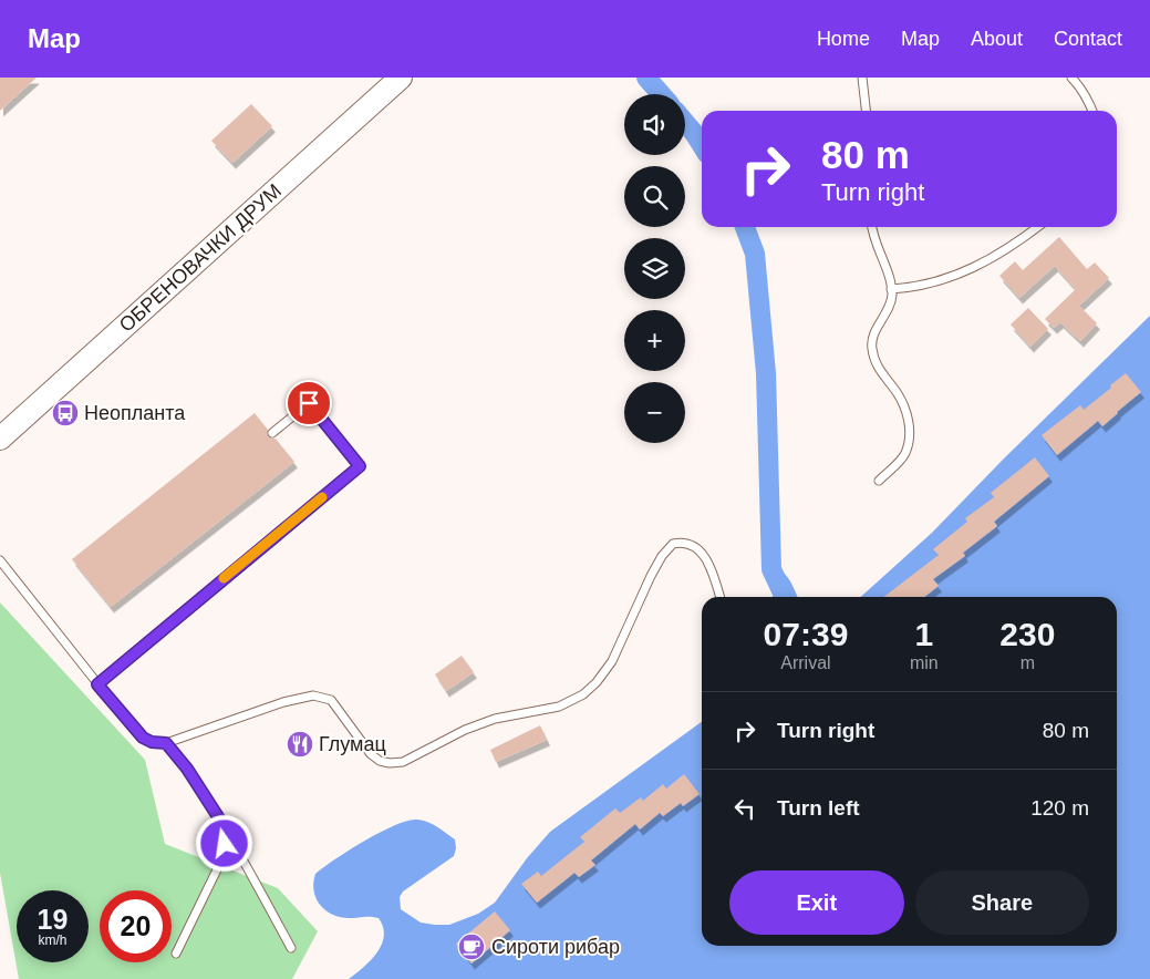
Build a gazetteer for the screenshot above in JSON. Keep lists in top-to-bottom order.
{
  "streets": {
    "street": ["ОБРЕНОВАЧКИ ДРУМ"]
  },
  "places": {
    "bus stop": ["Неопланта"],
    "restaurant": ["Глумац"],
    "cafe": ["Сироти рибар"]
  },
  "page": {
    "header": "Map",
    "nav": [
      "Home",
      "Map",
      "About",
      "Contact"
    ],
    "map_buttons": ["+", "−"],
    "turn": ["80 m", "Turn right"],
    "eta": [
      "07:39",
      "Arrival",
      "1",
      "min",
      "230",
      "m"
    ],
    "list": [
      {
        "name": "Turn right",
        "value": "80 m"
      },
      {
        "name": "Turn left",
        "value": "120 m"
      }
    ],
    "buttons": ["Exit", "Share"],
    "speed": "19 km/h",
    "limit": "20"
  }
}
